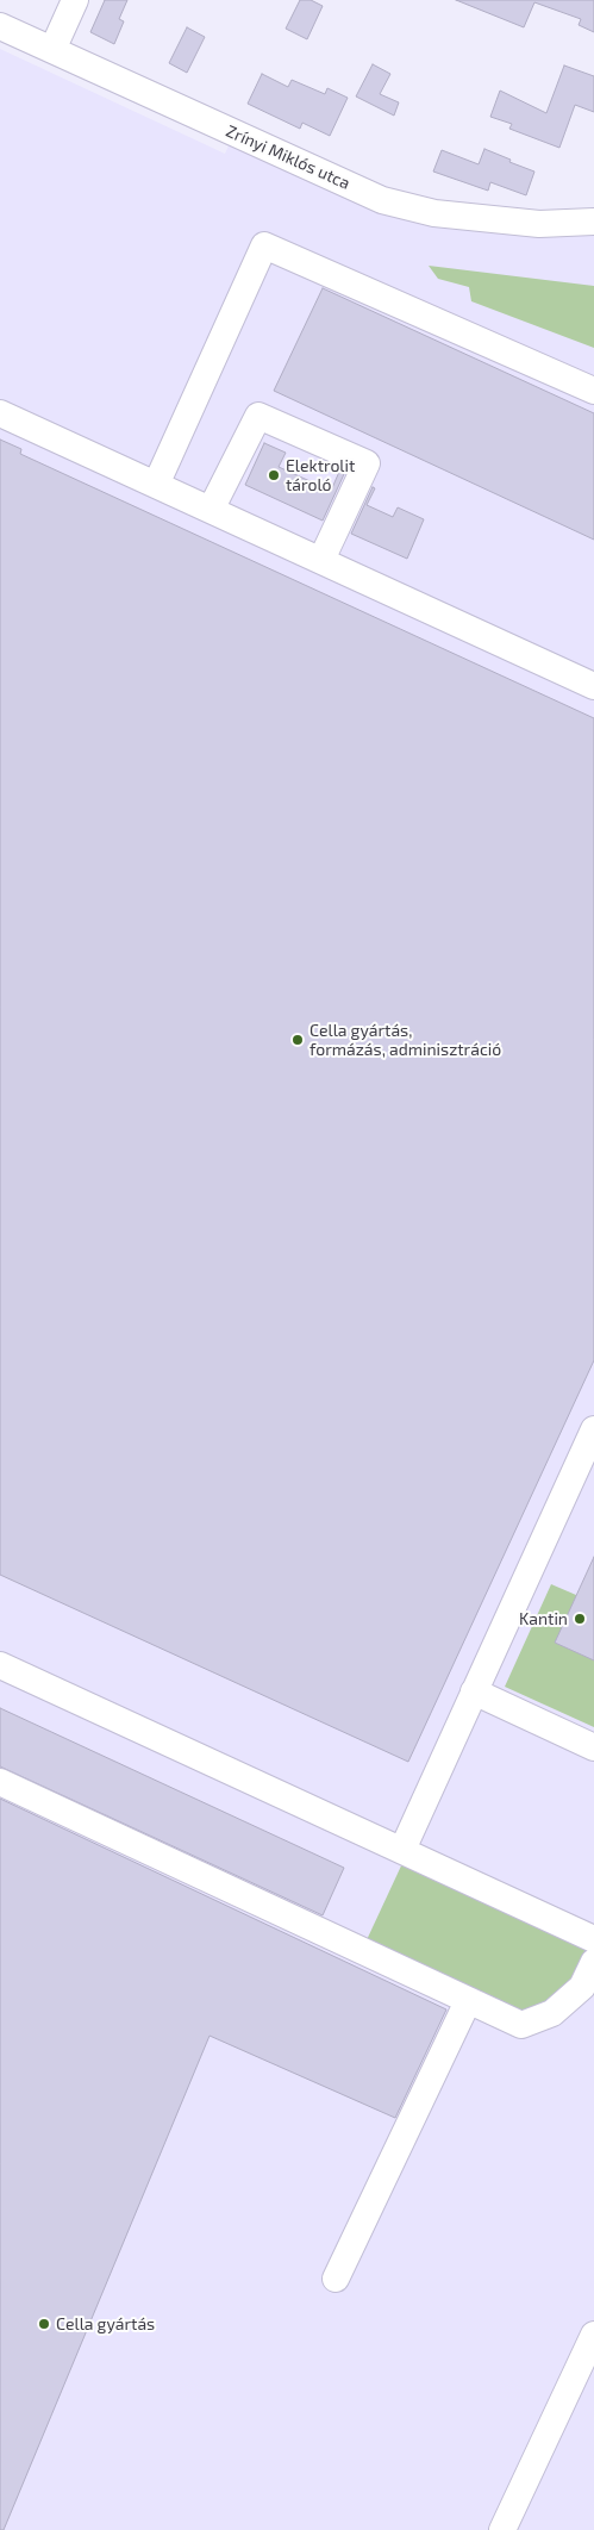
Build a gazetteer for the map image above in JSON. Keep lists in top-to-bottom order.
{
  "streets": {
    "street": ["Zrínyi Miklós utca"]
  },
  "places": [
    "Elektrolit tároló",
    "Cella gyártás, formázás, adminisztráció",
    "Kantin",
    "Cella gyártás"
  ]
}
